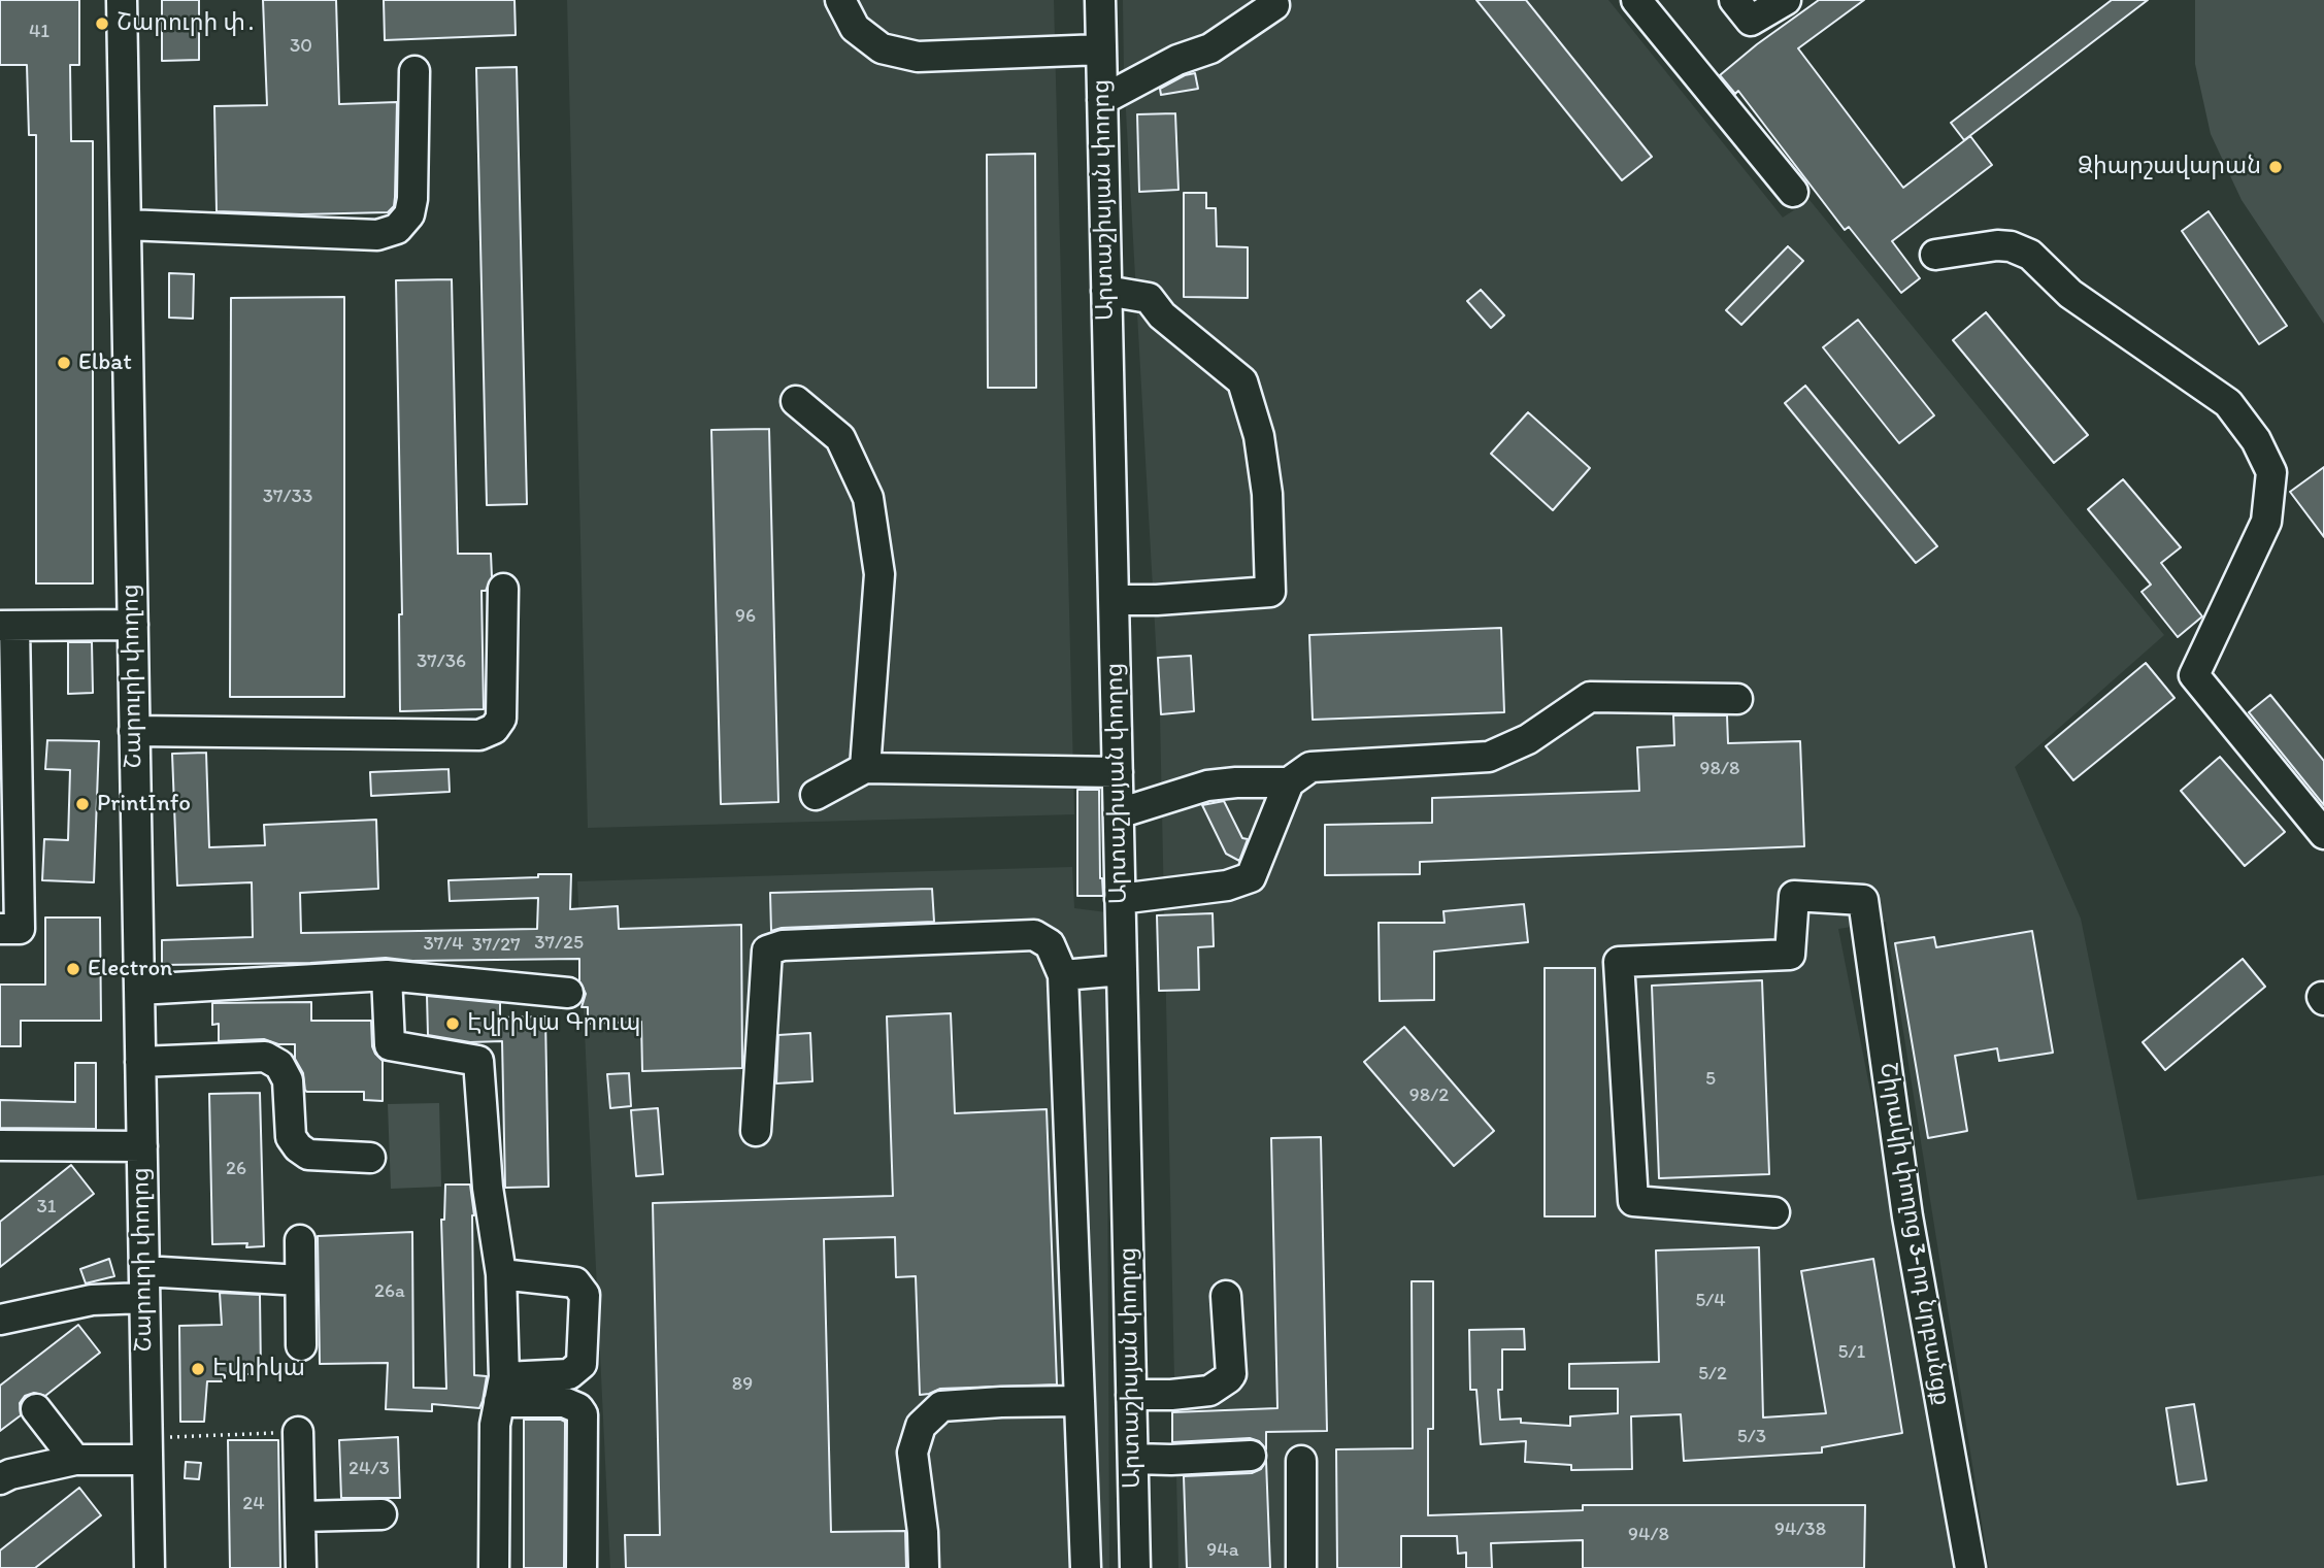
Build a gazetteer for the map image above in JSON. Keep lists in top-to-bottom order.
{
  "streets": {
    "street": ["Արտաշիսյան փողոց", "Շարուրի փողոց", "Շիրակի փողոց 3-րդ նրբանցք"]
  },
  "places": [
    "Շարուրի փ․",
    "Ձիարշավարան",
    "Elbat",
    "PrintInfo",
    "Electron",
    "Էվրիկա Գրուպ",
    "Էվրիկա"
  ],
  "house_numbers": [
    "41",
    "30",
    "37/33",
    "96",
    "37/36",
    "98/8",
    "37/25",
    "37/4",
    "37/27",
    "5",
    "98/2",
    "26",
    "31",
    "26a",
    "5/4",
    "5/1",
    "5/2",
    "89",
    "5/3",
    "24/3",
    "24",
    "94/38",
    "94/8",
    "94a"
  ]
}
